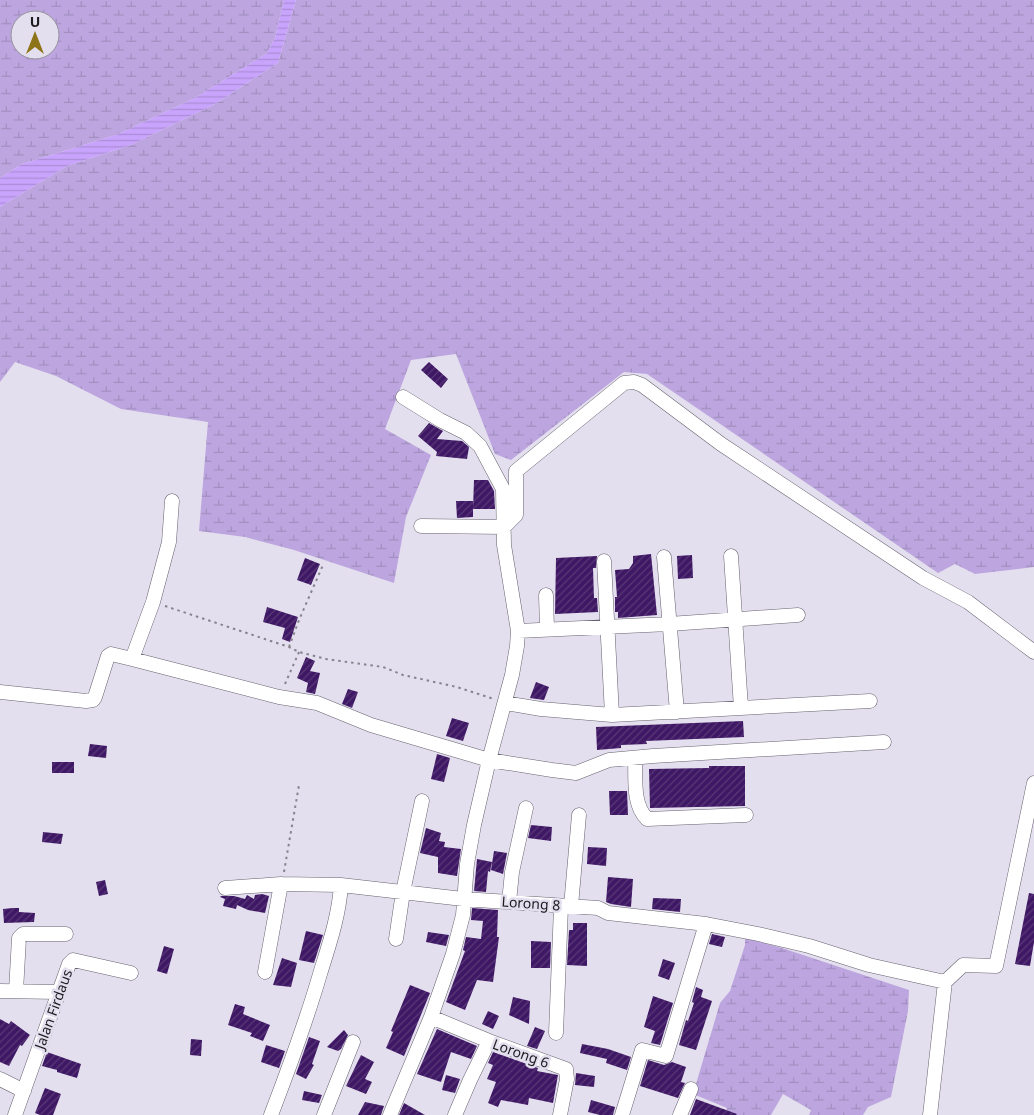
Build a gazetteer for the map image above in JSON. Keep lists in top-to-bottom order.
{
  "streets": {
    "street": ["Lorong 8", "Jalan Firdaus", "Lorong 6"]
  },
  "north": "top"
}
